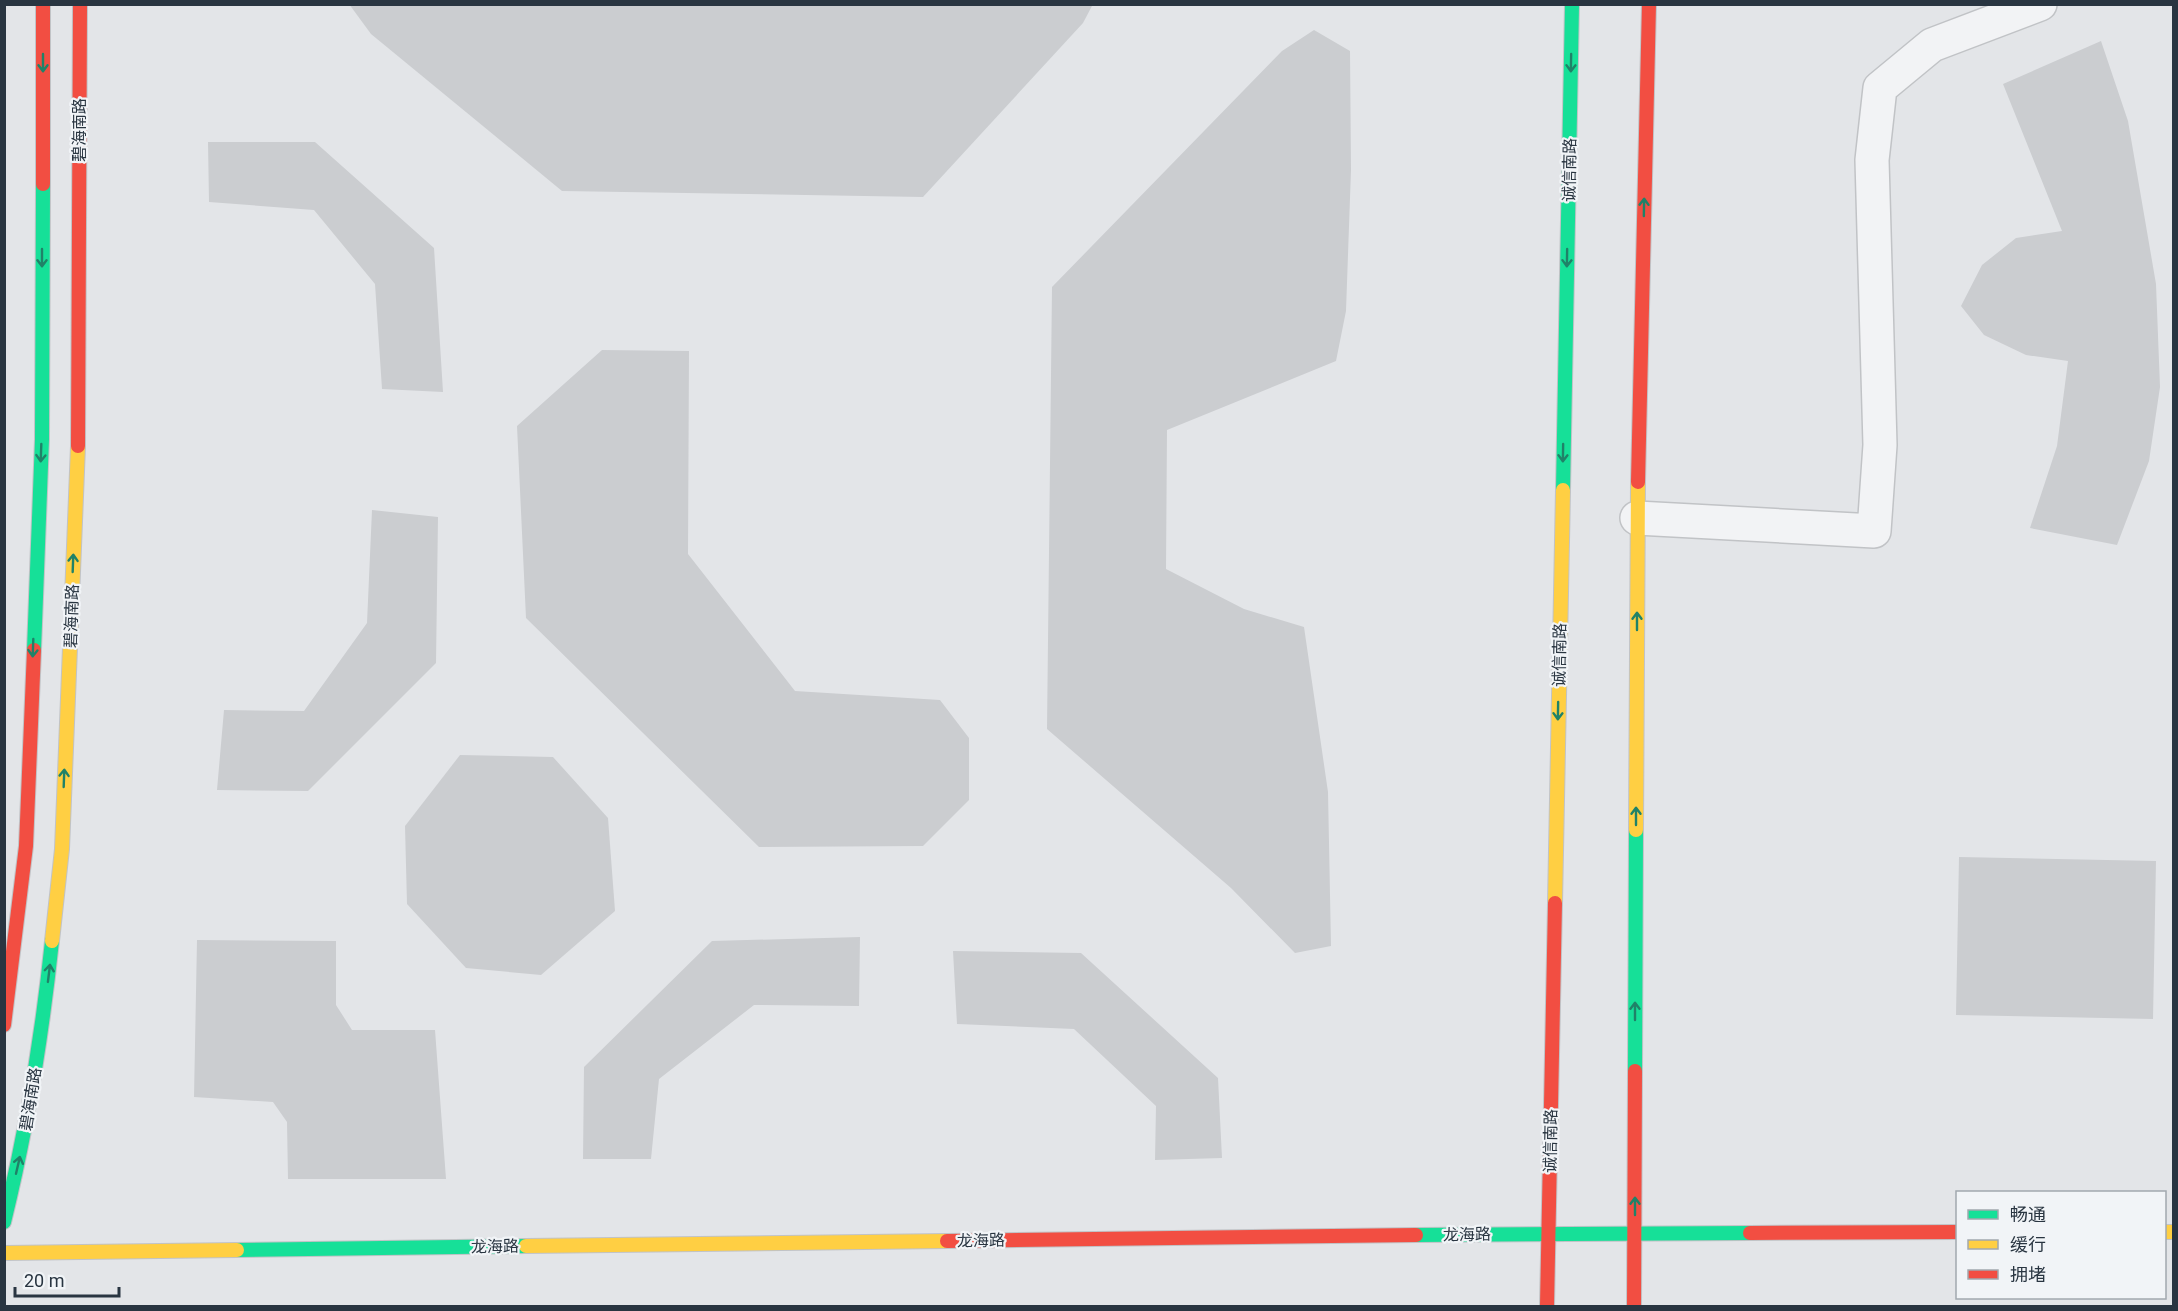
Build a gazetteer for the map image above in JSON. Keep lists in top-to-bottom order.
{
  "streets": {
    "main road": ["碧海南路", "诚信南路", "龙海路"]
  },
  "crossings": [
    ["诚信南路", "龙海路"]
  ],
  "legend": ["畅通", "缓行", "拥堵"],
  "scale_bar": "20 m"
}
